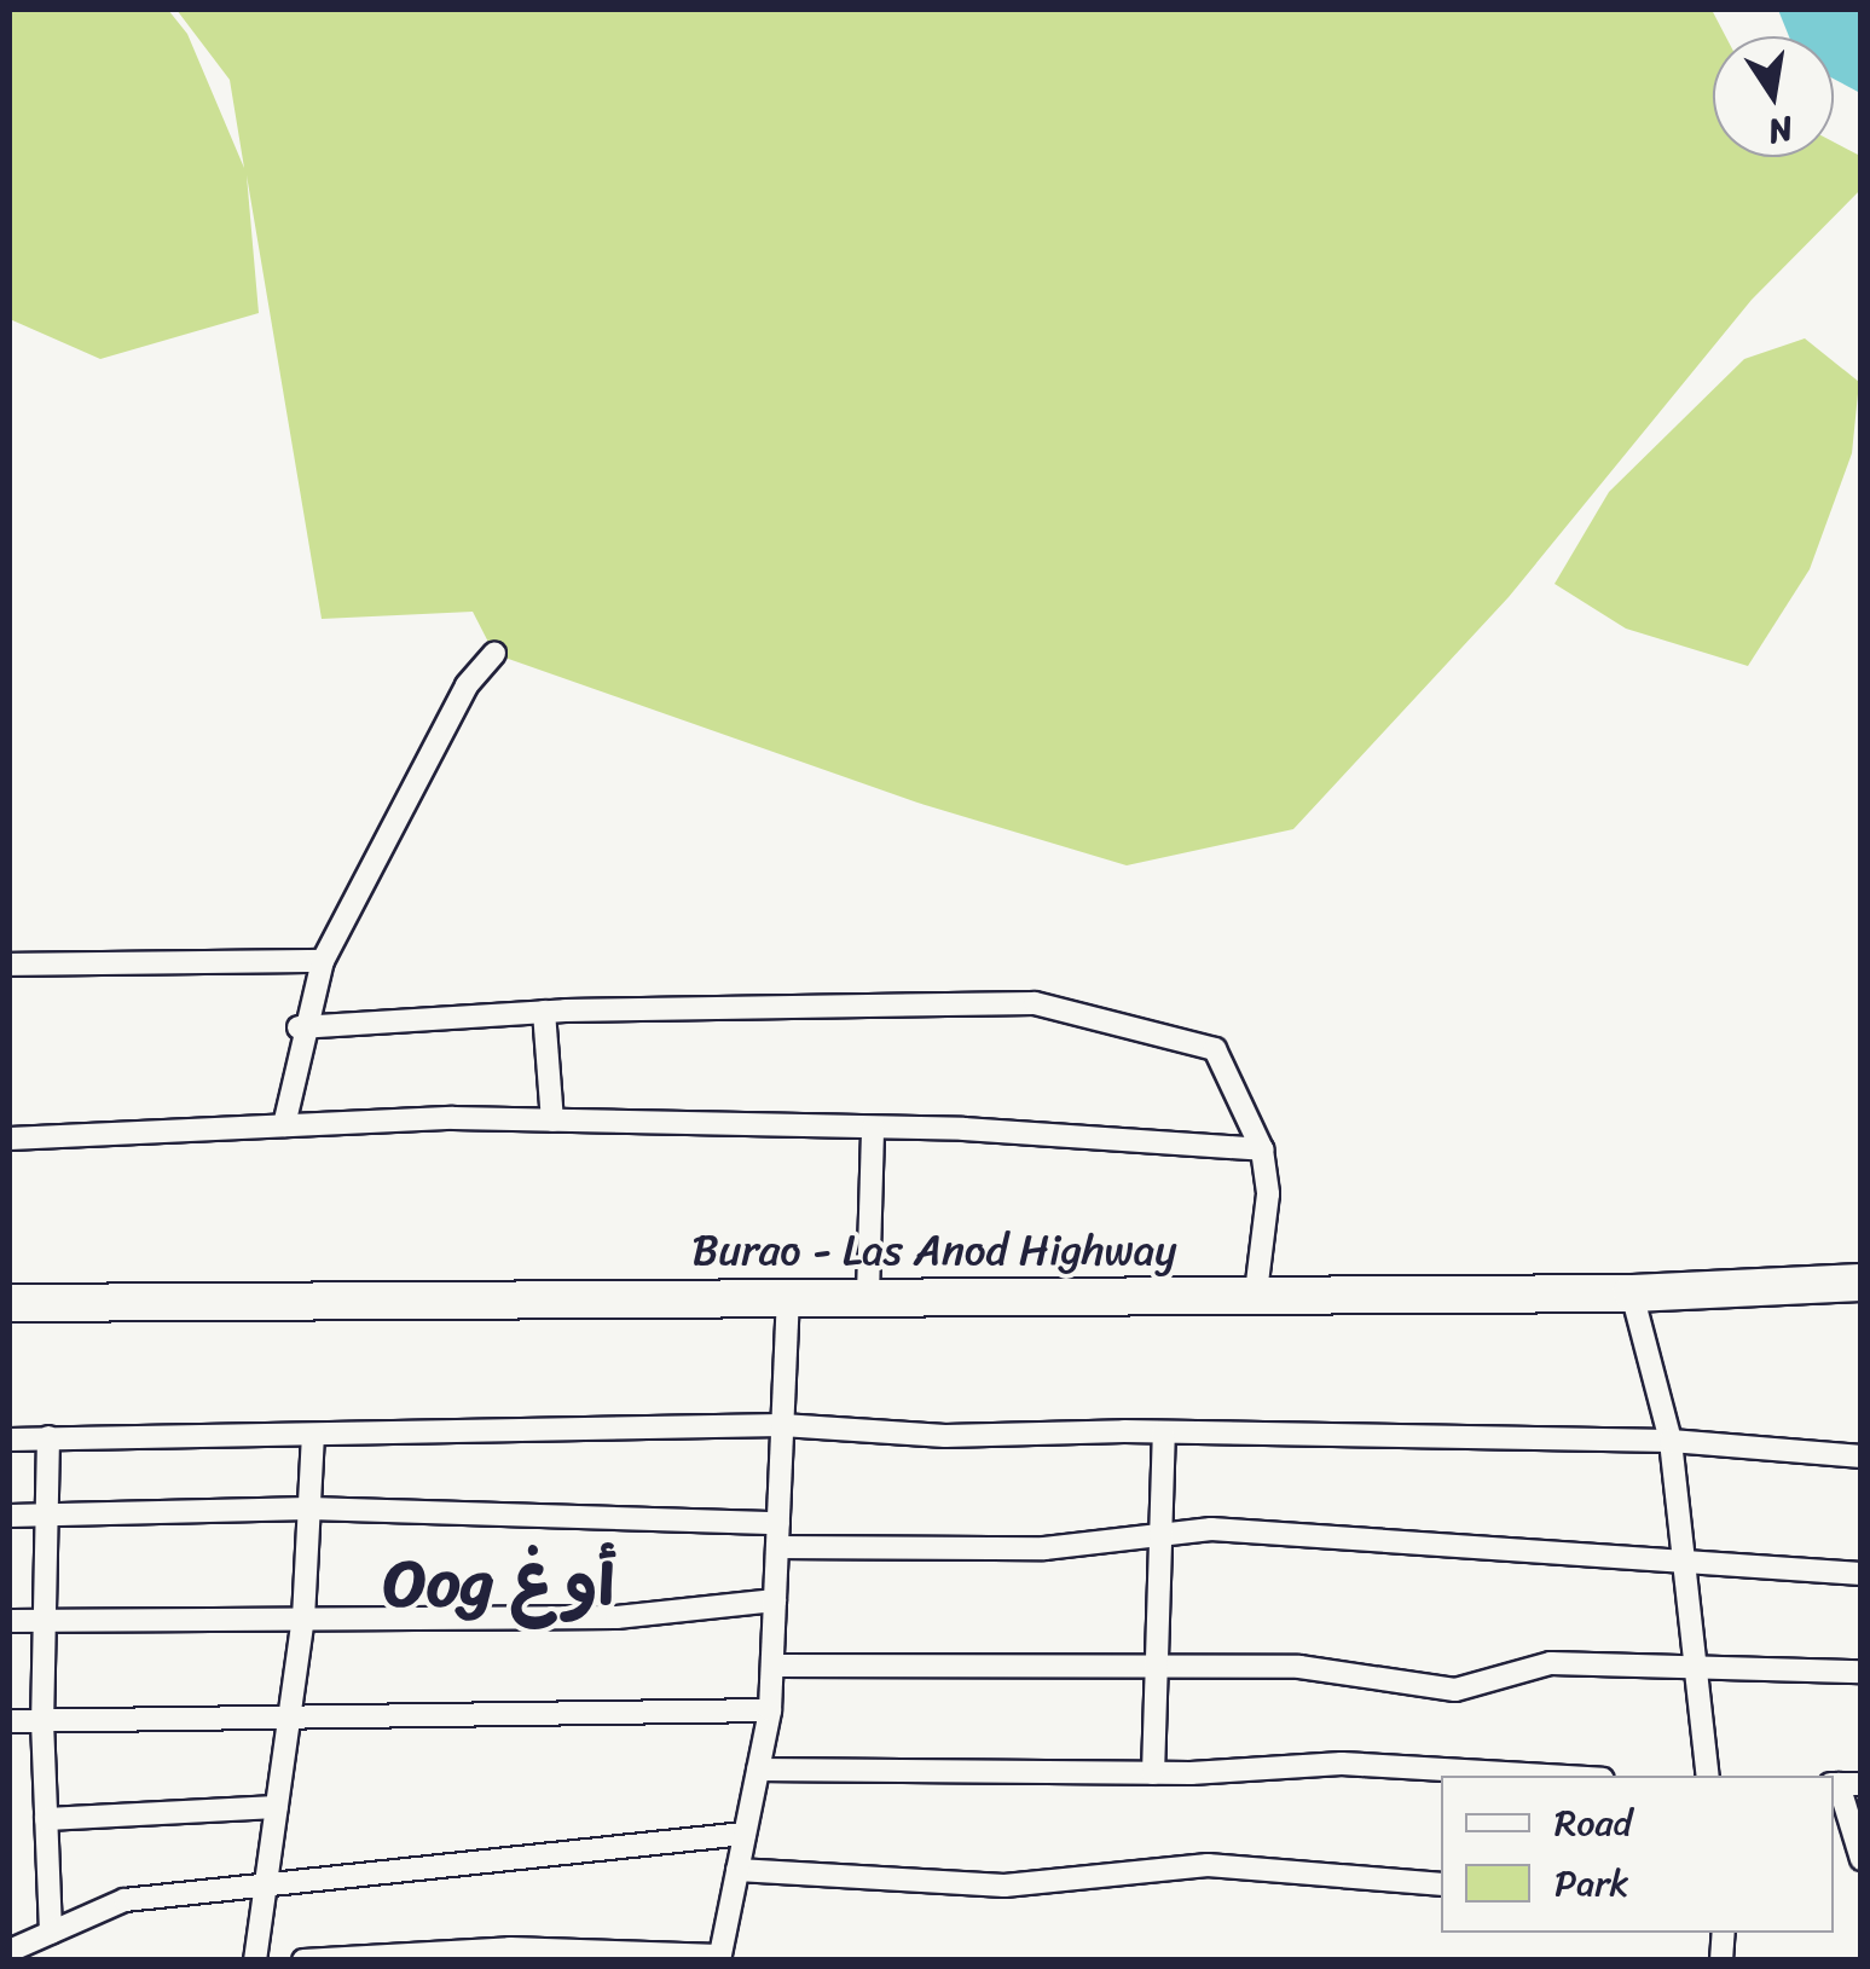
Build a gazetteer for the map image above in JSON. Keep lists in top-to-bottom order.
{
  "streets": {
    "highway": ["Burao - Las Anod Highway"]
  },
  "districts": ["Oog أوغ"],
  "legend": ["Road", "Park"],
  "north": "bottom"
}
